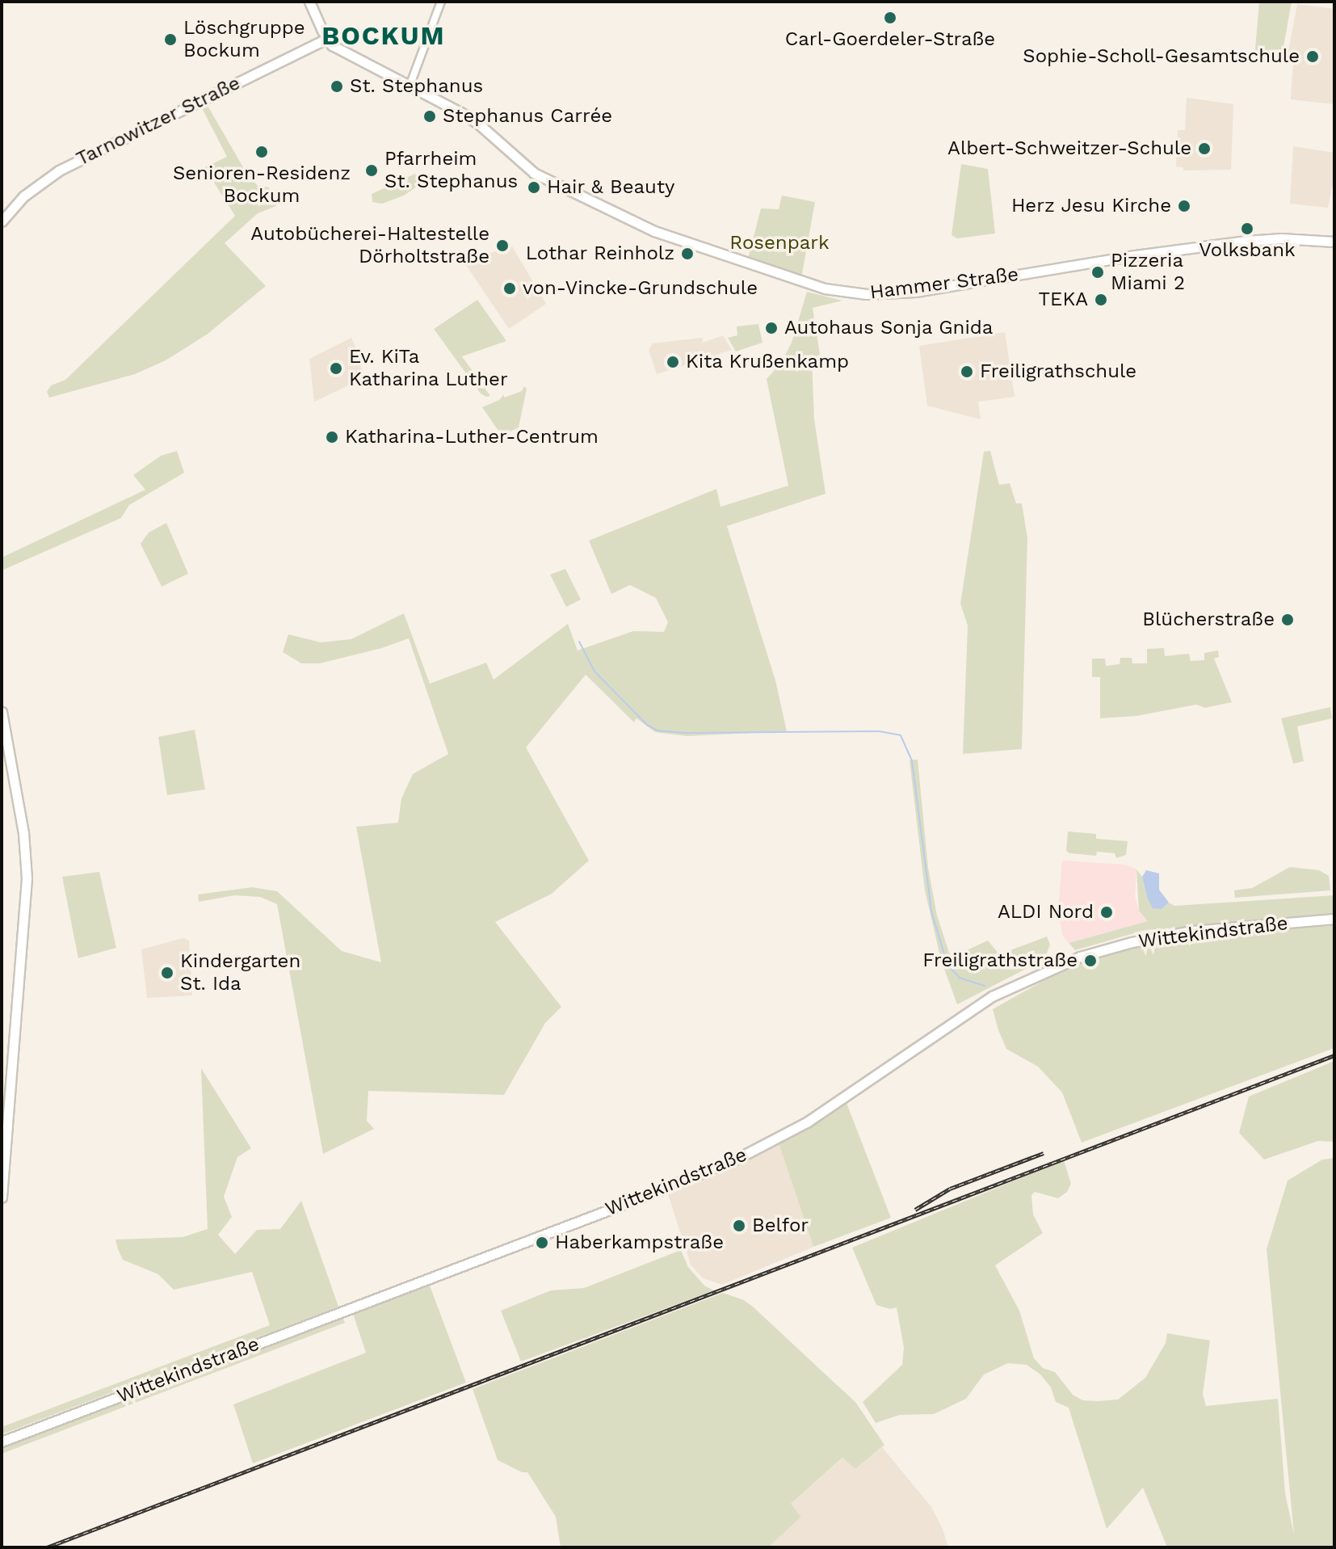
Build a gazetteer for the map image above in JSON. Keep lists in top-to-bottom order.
{
  "streets": {
    "main road": ["Tarnowitzer Straße", "Hammer Straße", "Wittekindstraße"]
  },
  "crossings": [
    ["Tarnowitzer Straße", "Hammer Straße"]
  ],
  "districts": ["BOCKUM"],
  "parks": ["Rosenpark"],
  "places": [
    "Carl-Goerdeler-Straße",
    "Löschgruppe Bockum",
    "Sophie-Scholl-Gesamtschule",
    "St. Stephanus",
    "Stephanus Carrée",
    "Albert-Schweitzer-Schule",
    "Senioren-Residenz Bockum",
    "Pfarrheim St. Stephanus",
    "Hair & Beauty",
    "Herz Jesu Kirche",
    "Volksbank",
    "Autobücherei-Haltestelle Dörholtstraße",
    "Lothar Reinholz",
    "Pizzeria Miami 2",
    "von-Vincke-Grundschule",
    "TEKA",
    "Autohaus Sonja Gnida",
    "Kita Krußenkamp",
    "Ev. KiTa Katharina Luther",
    "Freiligrathschule",
    "Katharina-Luther-Centrum",
    "Blücherstraße",
    "ALDI Nord",
    "Freiligrathstraße",
    "Kindergarten St. Ida",
    "Belfor",
    "Haberkampstraße"
  ]
}
